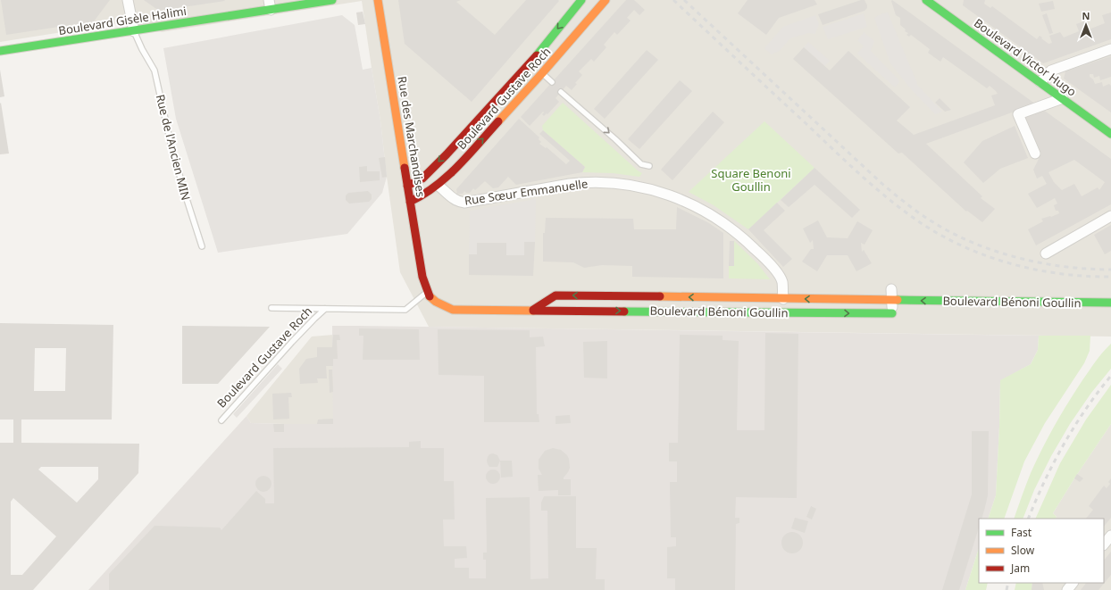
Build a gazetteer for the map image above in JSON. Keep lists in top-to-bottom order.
{
  "streets": {
    "street": [
      "Boulevard Gisèle Halimi",
      "Boulevard Victor Hugo",
      "Boulevard Gustave Roch",
      "Rue des Marchandises",
      "Rue Sœur Emmanuelle",
      "Boulevard Bénoni Goullin"
    ],
    "lane": ["Rue de l'Ancien MIN"]
  },
  "crossings": [
    ["Boulevard Gisèle Halimi", "Rue de l'Ancien MIN"],
    ["Boulevard Gustave Roch", "Rue des Marchandises"],
    ["Boulevard Gustave Roch", "Rue Sœur Emmanuelle"],
    ["Boulevard Gustave Roch", "Boulevard Bénoni Goullin"],
    ["Rue des Marchandises", "Boulevard Bénoni Goullin"],
    ["Rue Sœur Emmanuelle", "Boulevard Bénoni Goullin"]
  ],
  "parks": ["Square Benoni Goullin"],
  "legend": ["Fast", "Slow", "Jam"],
  "north": "top"
}
